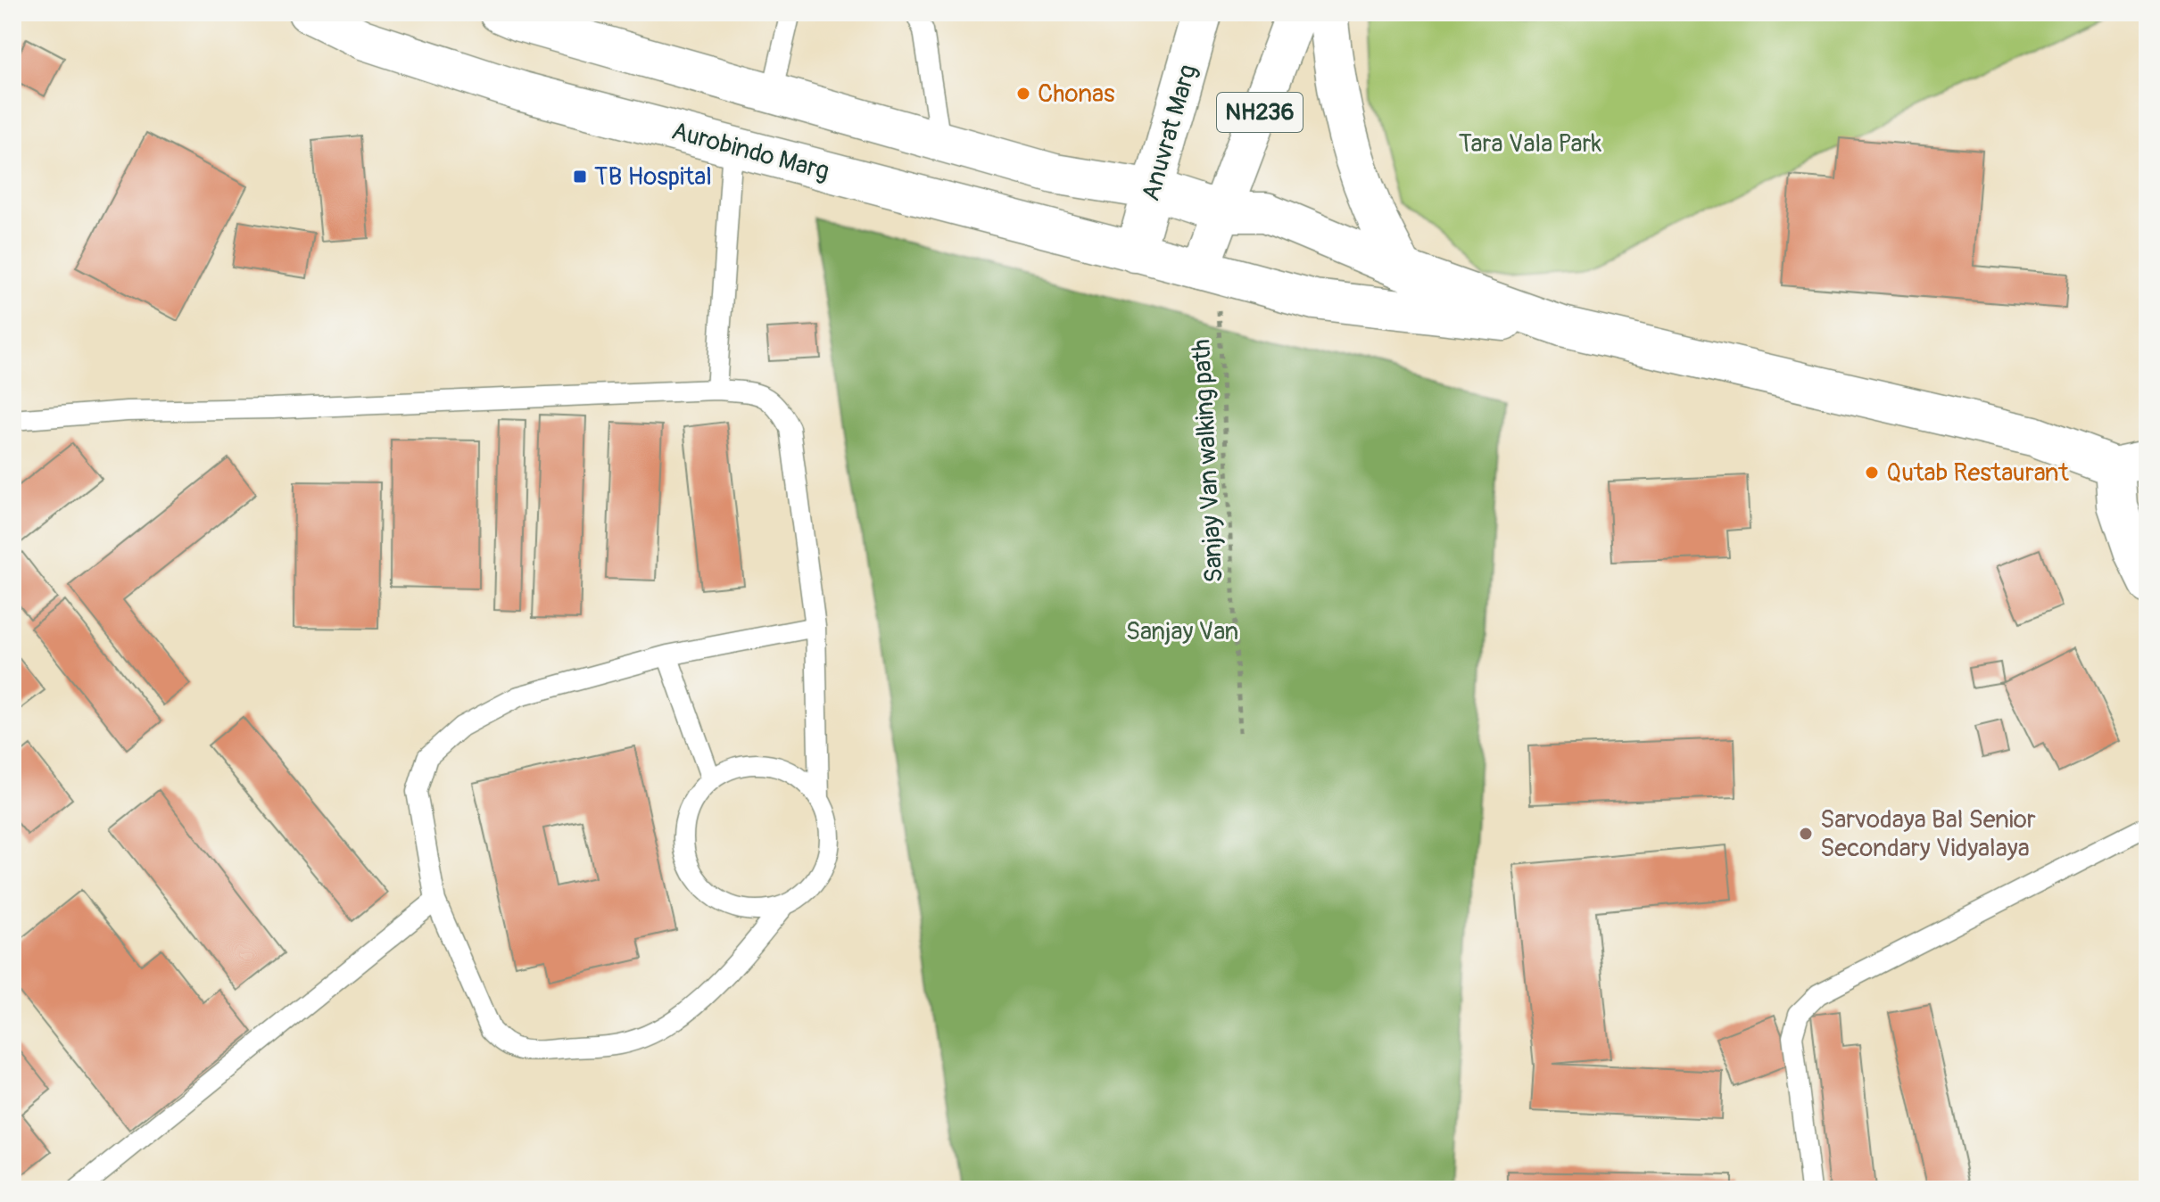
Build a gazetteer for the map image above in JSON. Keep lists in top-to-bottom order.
{
  "streets": {
    "main road": ["NH236", "Anuvrat Marg", "Aurobindo Marg"],
    "path": ["Sanjay Van walking path"]
  },
  "crossings": [
    ["NH236", "Aurobindo Marg"],
    ["NH236", "Sanjay Van walking path"],
    ["Anuvrat Marg", "Aurobindo Marg"],
    ["Aurobindo Marg", "Sanjay Van walking path"]
  ],
  "parks": ["Tara Vala Park", "Sanjay Van"],
  "places": {
    "other": ["Chonas", "Qutab Restaurant", "Sarvodaya Bal Senior Secondary Vidyalaya"],
    "transit": ["TB Hospital"]
  }
}
